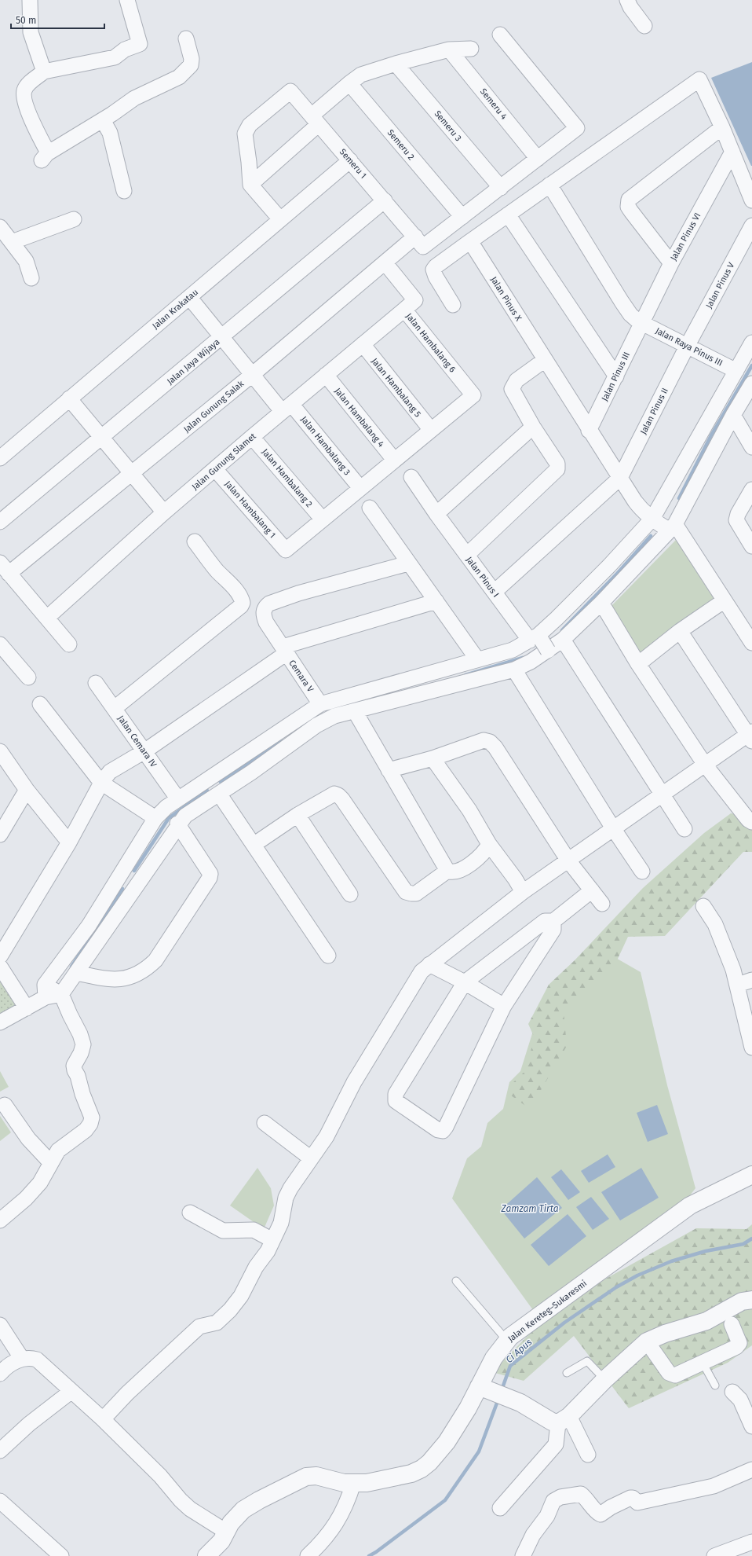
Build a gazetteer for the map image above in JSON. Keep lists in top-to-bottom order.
{
  "streets": {
    "street": [
      "Semeru 4",
      "Semeru 3",
      "Semeru 2",
      "Semeru 1",
      "Jalan Pinus VI",
      "Jalan Pinus V",
      "Jalan Pinus X",
      "Jalan Krakatau",
      "Jalan Hambalang 6",
      "Jalan Raya Pinus III",
      "Jalan Jaya Wijaya",
      "Jalan Pinus III",
      "Jalan Hambalang 5",
      "Jalan Gunung Salak",
      "Jalan Pinus II",
      "Jalan Hambalang 4",
      "Jalan Hambalang 3",
      "Jalan Gunung Slamet",
      "Jalan Hambalang 2",
      "Jalan Hambalang 1",
      "Jalan Pinus I",
      "Cemara V",
      "Jalan Cemara IV",
      "Jalan Kereteg–Sukaresmi"
    ]
  },
  "crossings": [
    ["Semeru 2", "Semeru 1"],
    ["Semeru 1", "Jalan Krakatau"],
    ["Semeru 1", "Jalan Jaya Wijaya"],
    ["Semeru 1", "Jalan Gunung Salak"],
    ["Jalan Pinus VI", "Jalan Raya Pinus III"],
    ["Jalan Pinus VI", "Jalan Pinus III"],
    ["Jalan Pinus V", "Jalan Raya Pinus III"],
    ["Jalan Pinus V", "Jalan Pinus II"],
    ["Jalan Pinus X", "Jalan Pinus III"],
    ["Jalan Pinus X", "Jalan Pinus II"],
    ["Jalan Krakatau", "Jalan Hambalang 3"],
    ["Jalan Hambalang 6", "Jalan Hambalang 5"],
    ["Jalan Hambalang 6", "Jalan Gunung Salak"],
    ["Jalan Hambalang 6", "Jalan Gunung Slamet"],
    ["Jalan Raya Pinus III", "Jalan Pinus III"],
    ["Jalan Raya Pinus III", "Jalan Pinus II"],
    ["Jalan Jaya Wijaya", "Jalan Hambalang 3"],
    ["Jalan Hambalang 5", "Jalan Gunung Slamet"],
    ["Jalan Gunung Salak", "Jalan Hambalang 3"],
    ["Jalan Hambalang 4", "Jalan Gunung Slamet"],
    ["Jalan Hambalang 3", "Jalan Gunung Slamet"],
    ["Jalan Gunung Slamet", "Jalan Hambalang 2"],
    ["Jalan Gunung Slamet", "Jalan Hambalang 1"],
    ["Jalan Hambalang 2", "Jalan Hambalang 1"]
  ],
  "water": ["Zamzam Tirta", "Ci Apus"],
  "scale_bar": "50 m"
}
